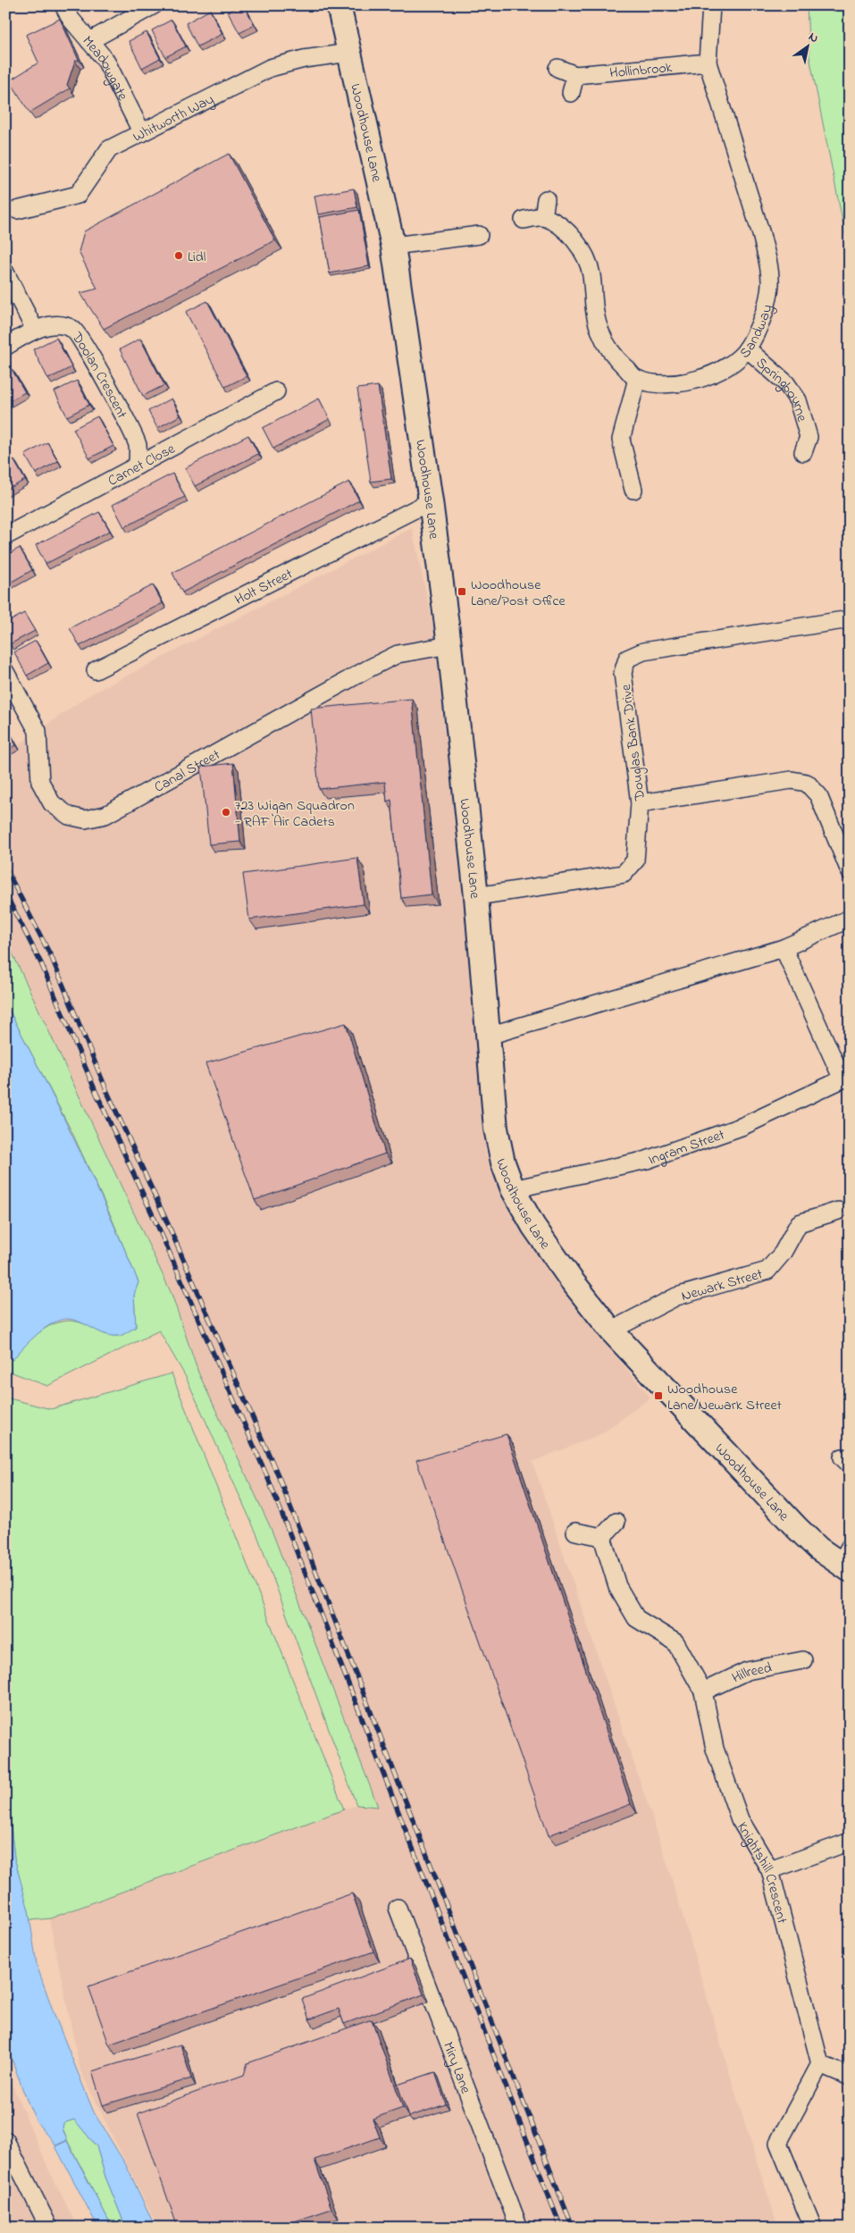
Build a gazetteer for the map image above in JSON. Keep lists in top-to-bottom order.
{
  "streets": {
    "main road": ["Woodhouse Lane"],
    "street": [
      "Meadowgate",
      "Hollinbrook",
      "Whitworth Way",
      "Sandway",
      "Doolan Crescent",
      "Springbourne",
      "Carnet Close",
      "Holt Street",
      "Douglas Bank Drive",
      "Canal Street",
      "Ingram Street",
      "Newark Street",
      "Hillreed",
      "Knightshill Crescent",
      "Miry Lane"
    ]
  },
  "crossings": [
    ["Meadowgate", "Whitworth Way"],
    ["Hollinbrook", "Sandway"],
    ["Whitworth Way", "Woodhouse Lane"],
    ["Woodhouse Lane", "Holt Street"],
    ["Woodhouse Lane", "Douglas Bank Drive"],
    ["Woodhouse Lane", "Canal Street"],
    ["Woodhouse Lane", "Ingram Street"],
    ["Woodhouse Lane", "Newark Street"],
    ["Sandway", "Springbourne"],
    ["Doolan Crescent", "Carnet Close"],
    ["Hillreed", "Knightshill Crescent"]
  ],
  "places": {
    "other": ["Lidl", "723 Wigan Squadron - RAF Air Cadets"],
    "transit": ["Woodhouse Lane/Post Office", "Woodhouse Lane/Newark Street"]
  },
  "north": "top right"
}
